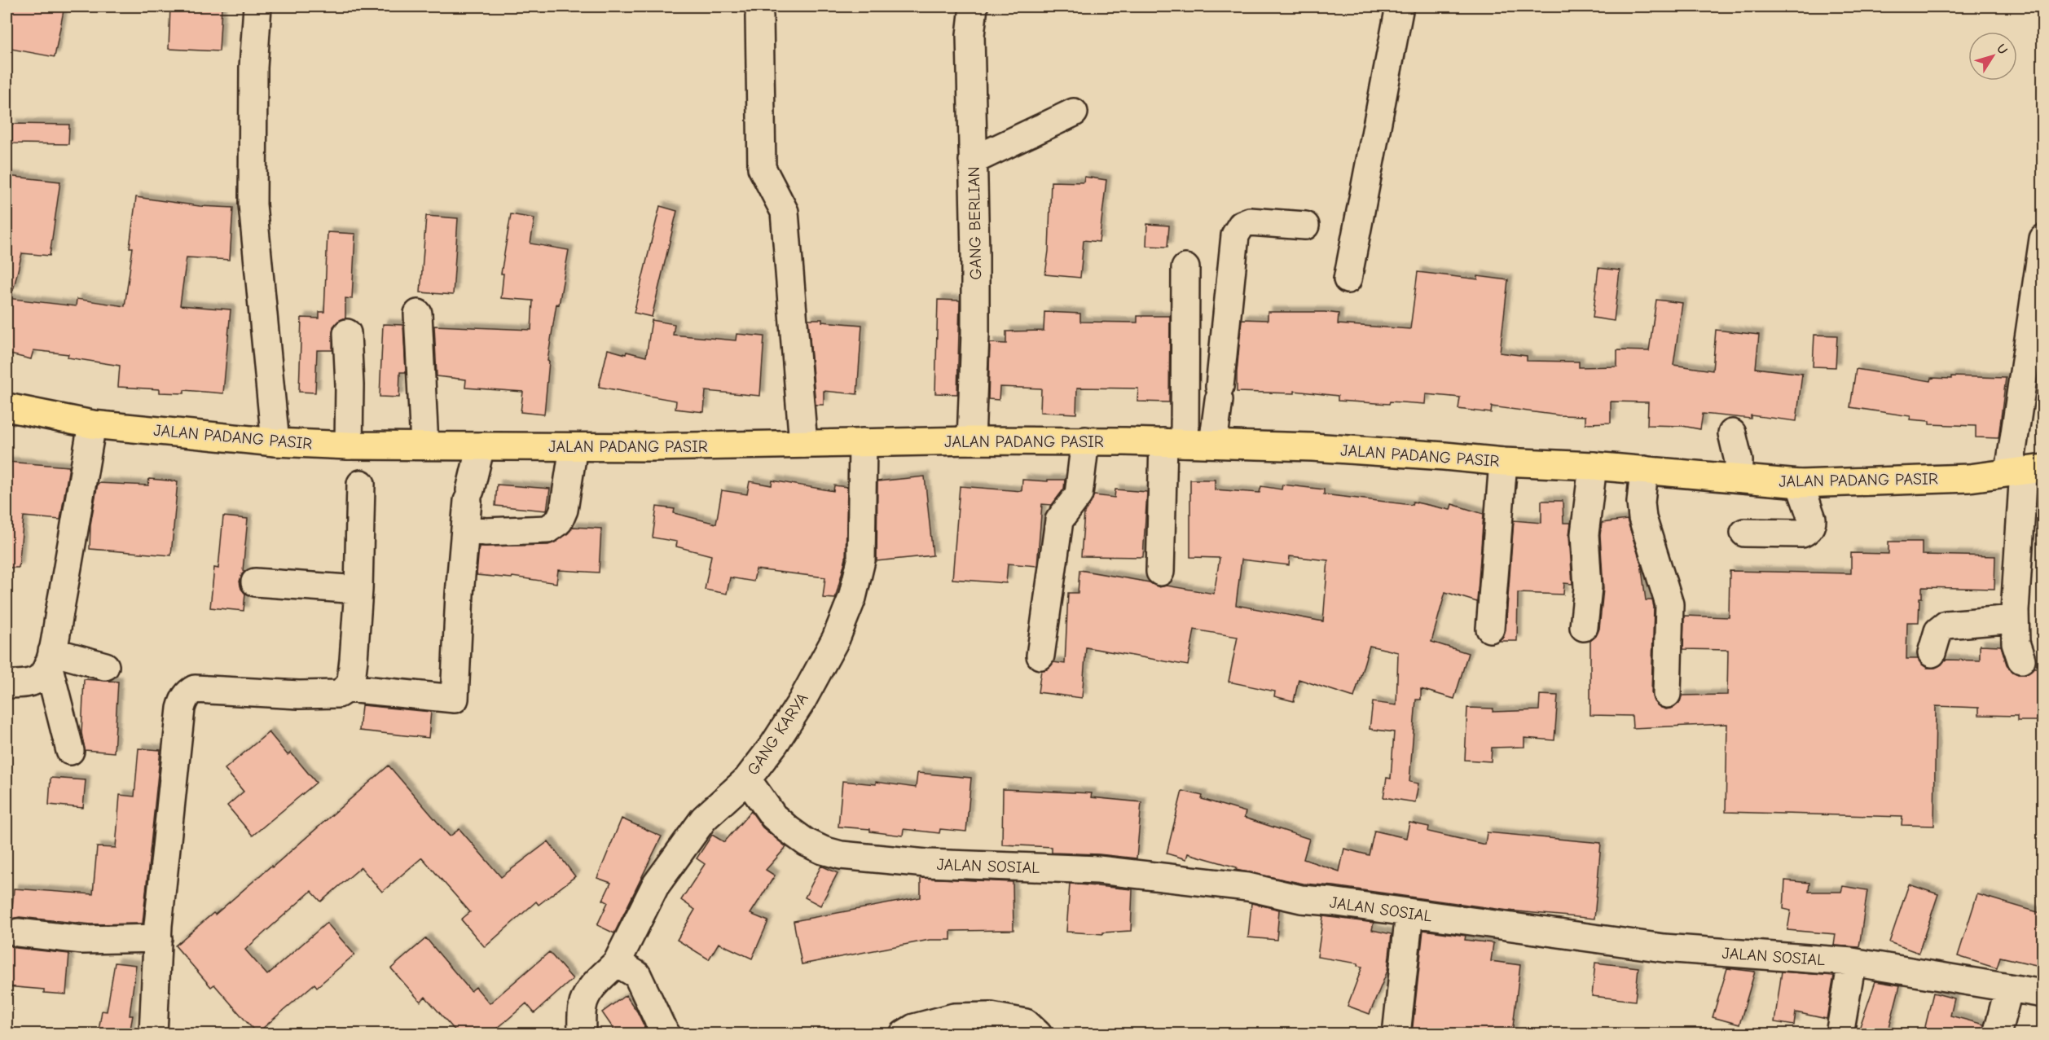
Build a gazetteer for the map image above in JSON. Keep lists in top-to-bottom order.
{
  "streets": {
    "highway": ["JALAN PADANG PASIR"],
    "street": ["GANG BERLIAN", "GANG KARYA", "JALAN SOSIAL"]
  },
  "crossings": [
    ["GANG BERLIAN", "JALAN PADANG PASIR"],
    ["JALAN PADANG PASIR", "GANG KARYA"],
    ["GANG KARYA", "JALAN SOSIAL"]
  ],
  "north": "top right"
}
